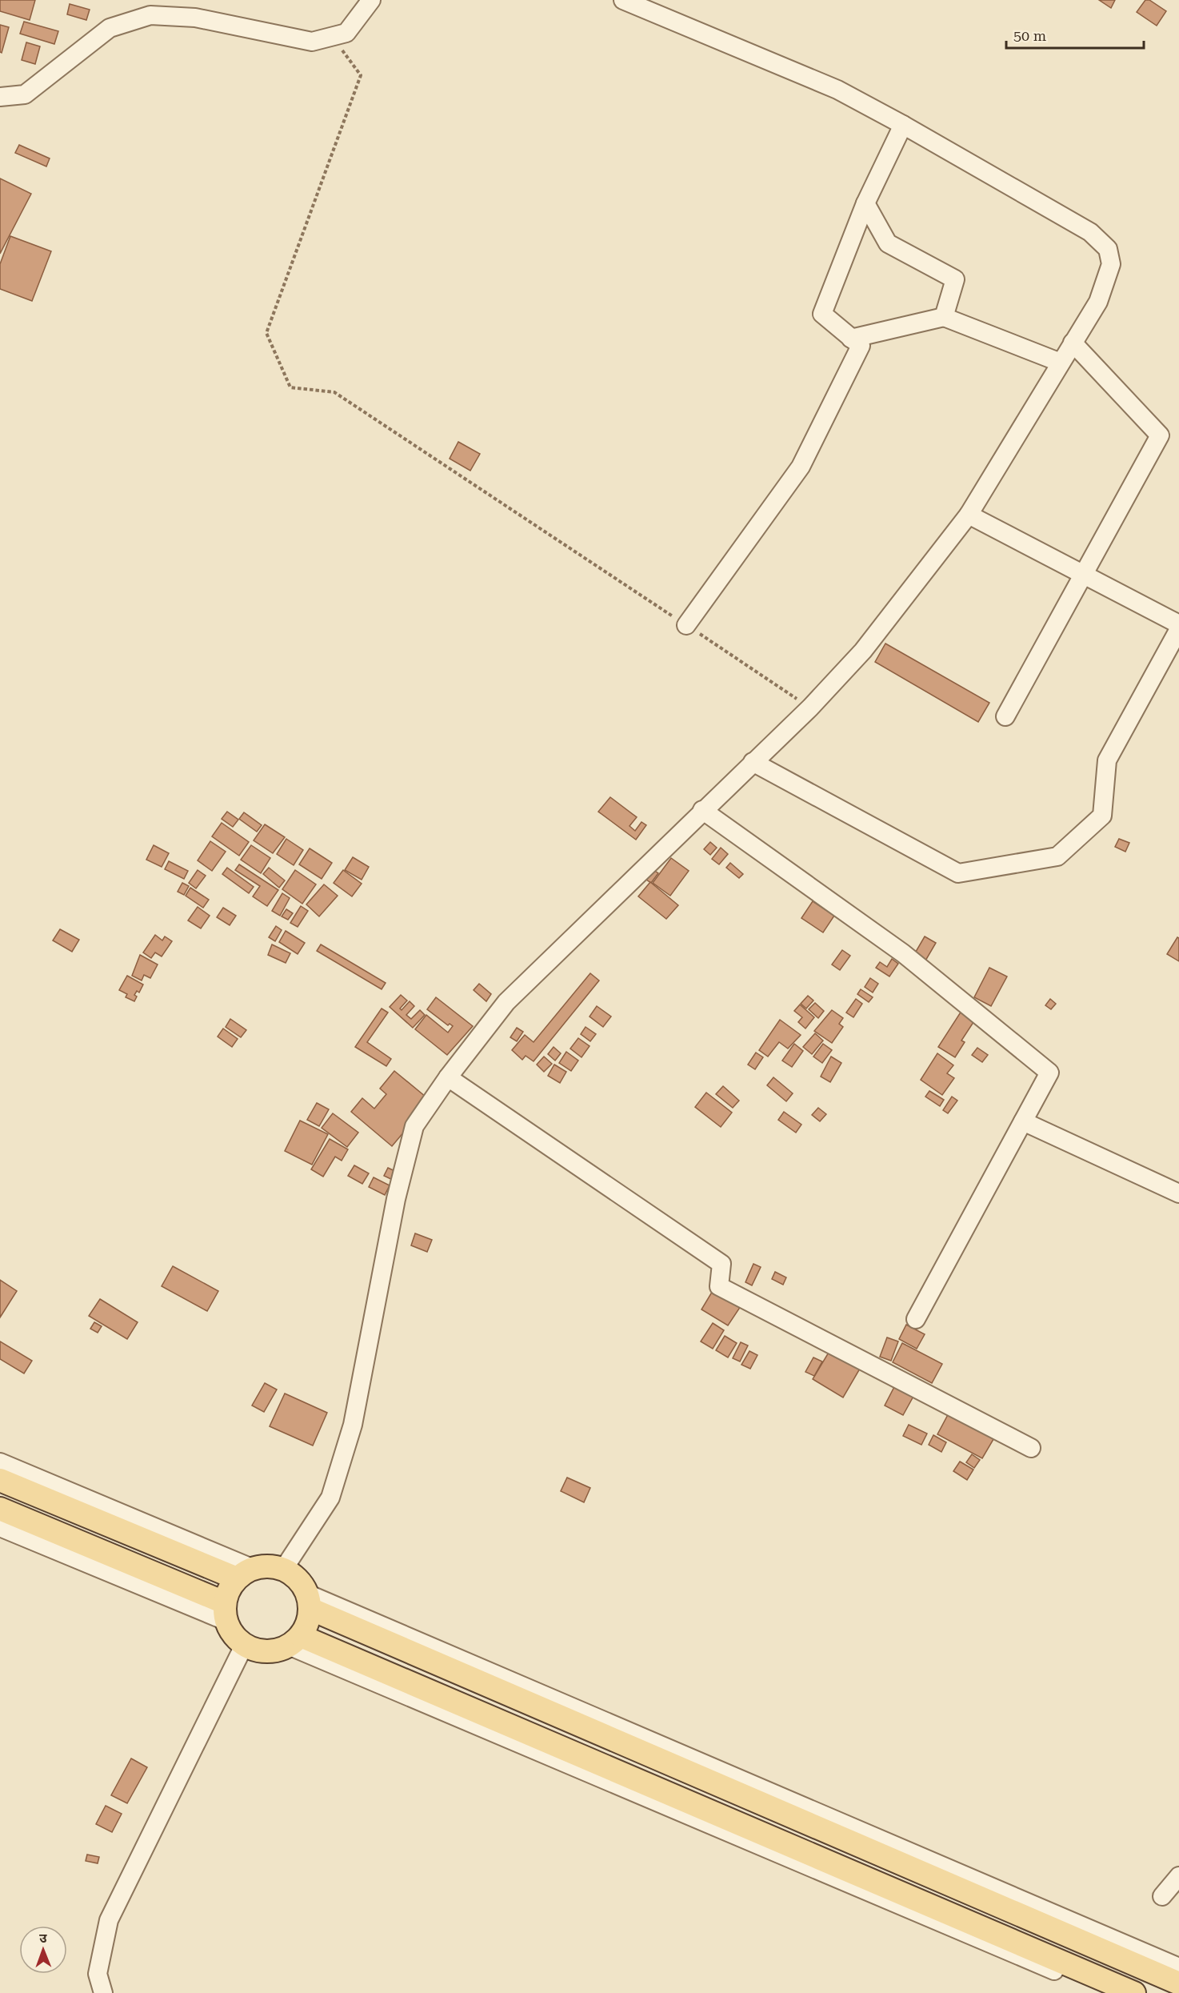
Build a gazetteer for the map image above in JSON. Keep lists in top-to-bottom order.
{
  "scale_bar": "50 m",
  "north": "top"
}
